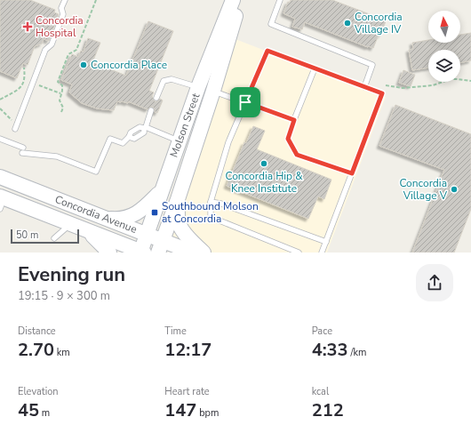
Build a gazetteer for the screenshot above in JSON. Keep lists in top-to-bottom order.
{
  "streets": {
    "street": ["Molson Street", "Concordia Avenue"]
  },
  "crossings": [
    ["Molson Street", "Concordia Avenue"]
  ],
  "places": {
    "other": [
      "Concordia Village IV",
      "Concordia Place",
      "Concordia Hip & Knee Institute",
      "Concordia Village V"
    ],
    "health": ["Concordia Hospital"],
    "transit": ["Southbound Molson at Concordia"]
  },
  "scale_bar": "50 m",
  "north": "top",
  "page": {
    "scale": "50 m",
    "heading": ["Evening run", "19:15 · 9 × 300 m"],
    "stats": [
      ["Distance", "2.70 km"],
      ["Time", "12:17"],
      ["Pace", "4:33 /km"],
      ["Elevation", "45 m"],
      ["Heart rate", "147 bpm"],
      ["kcal", "212"]
    ]
  }
}
